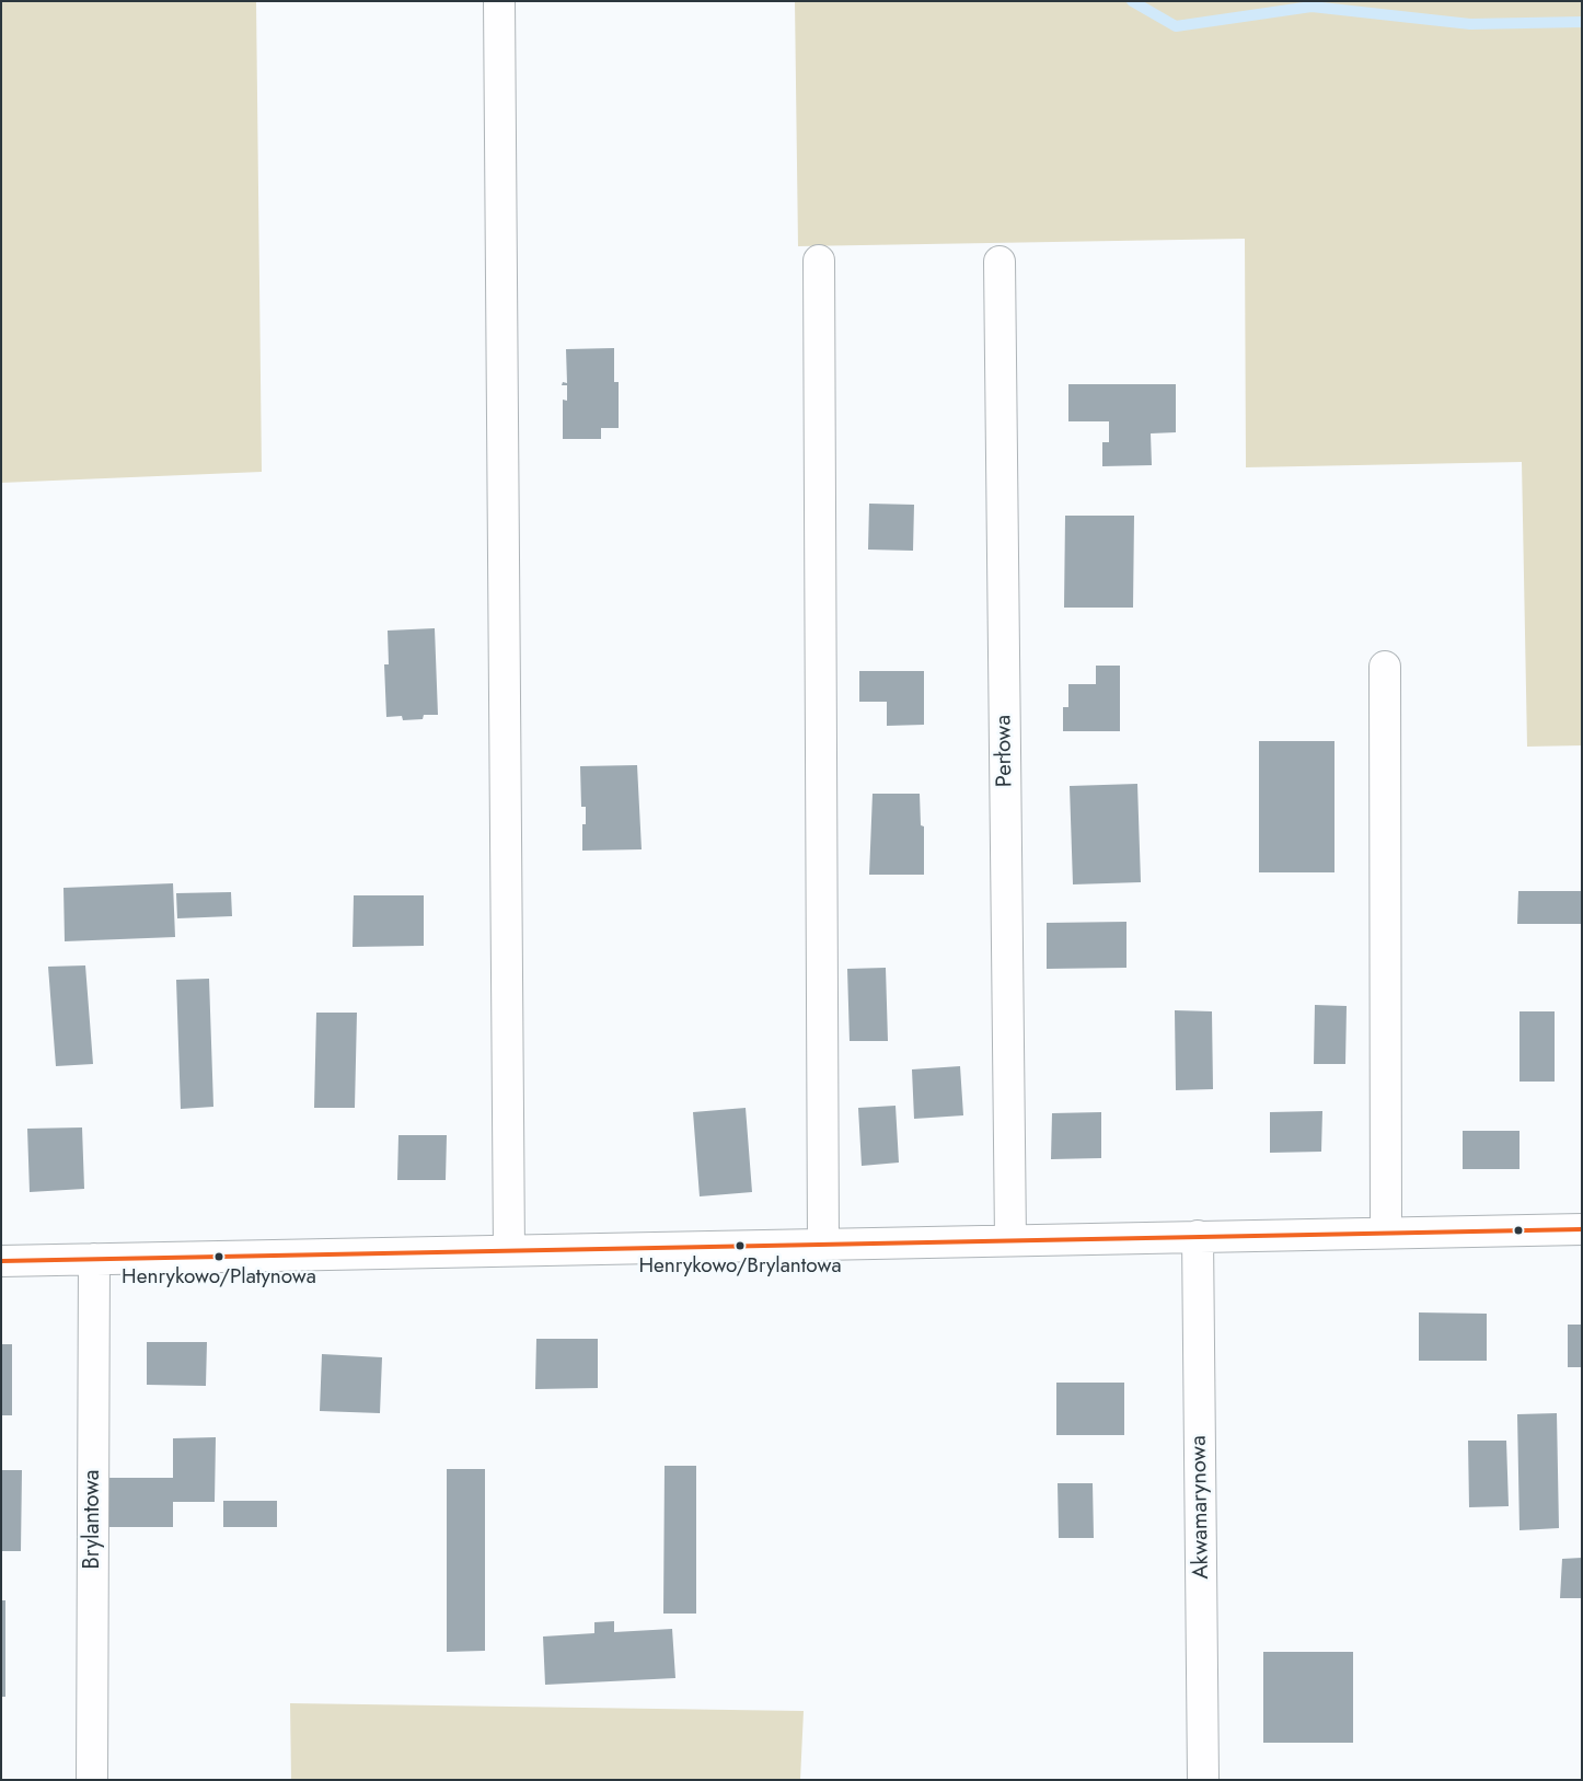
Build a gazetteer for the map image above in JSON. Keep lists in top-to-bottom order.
{
  "streets": {
    "street": ["Perłowa", "Akwamarynowa", "Brylantowa"]
  },
  "places": ["Henrykowo/Brylantowa", "Henrykowo/Platynowa"]
}
